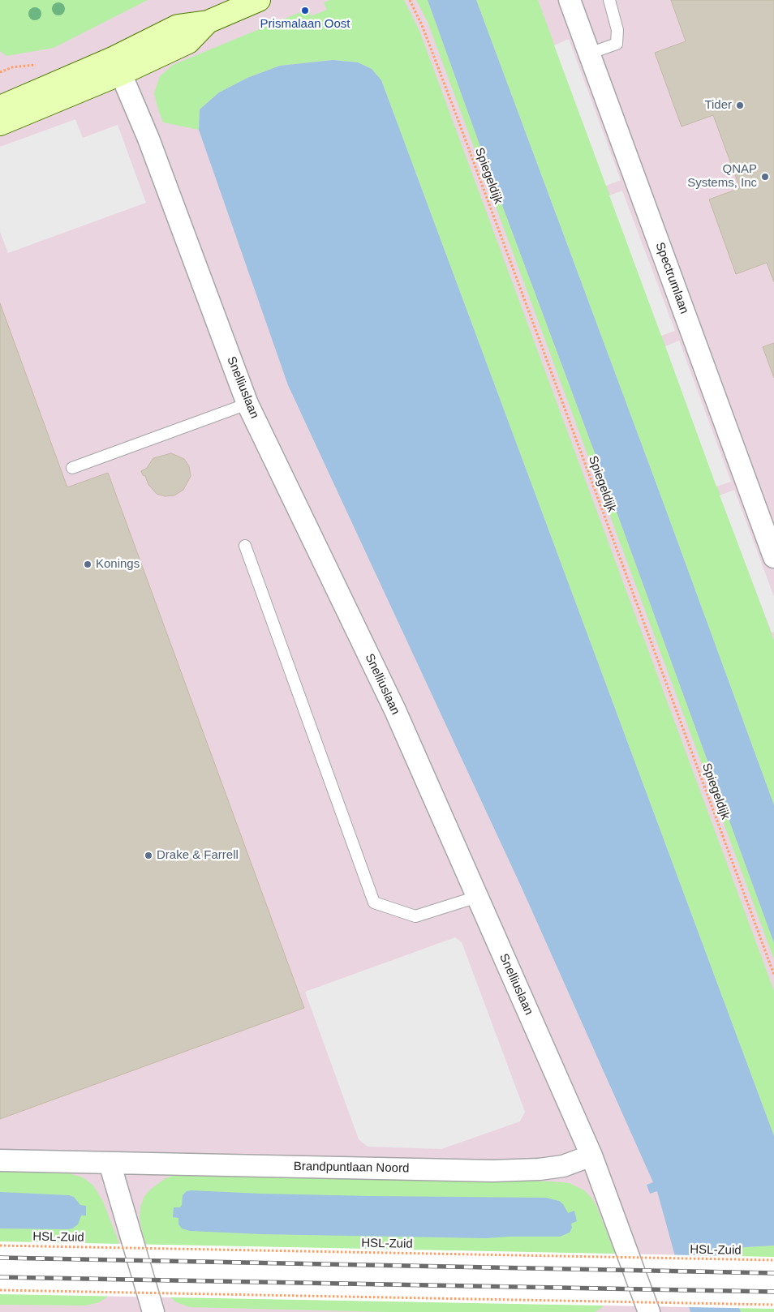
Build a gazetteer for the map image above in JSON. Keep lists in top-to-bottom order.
{
  "streets": {
    "street": ["Spectrumlaan", "Snelliuslaan", "Brandpuntlaan Noord"],
    "path": ["Spiegeldijk", "HSL-Zuid"]
  },
  "crossings": [
    ["Snelliuslaan", "Brandpuntlaan Noord"]
  ],
  "places": [
    "Prismalaan Oost",
    "Tider",
    "QNAP Systems, Inc",
    "Konings",
    "Drake & Farrell"
  ]
}
